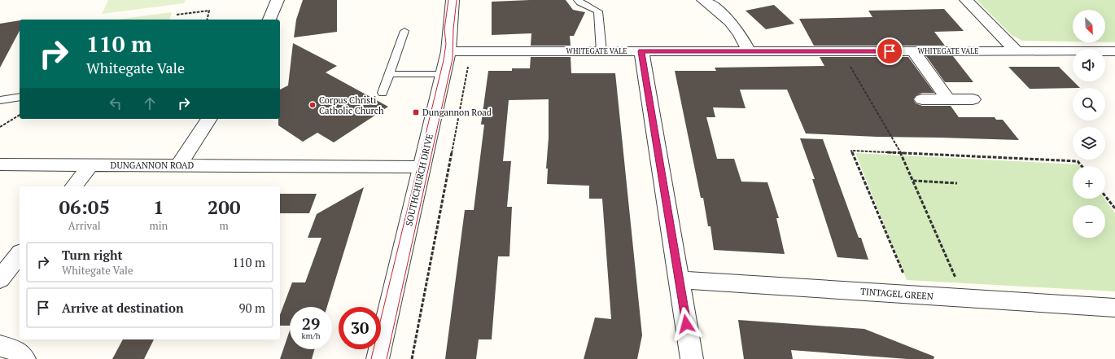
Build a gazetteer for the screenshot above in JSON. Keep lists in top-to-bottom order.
{
  "streets": {
    "street": [
      "WHITEGATE VALE",
      "DUNGANNON ROAD",
      "SOUTHCHURCH DRIVE",
      "TINTAGEL GREEN"
    ]
  },
  "crossings": [
    ["WHITEGATE VALE", "SOUTHCHURCH DRIVE"],
    ["DUNGANNON ROAD", "SOUTHCHURCH DRIVE"]
  ],
  "places": {
    "other": ["Corpus Christi Catholic Church"],
    "transit": ["Dungannon Road"]
  },
  "north": "bottom right",
  "page": {
    "map_buttons": ["+", "−"],
    "turn": ["110 m", "Whitegate Vale"],
    "eta": [
      "06:05",
      "Arrival",
      "1",
      "min",
      "200",
      "m"
    ],
    "list": [
      {
        "name": "Turn right",
        "note": "Whitegate Vale",
        "value": "110 m"
      },
      {
        "name": "Arrive at destination",
        "value": "90 m"
      }
    ],
    "speed": "29 km/h",
    "limit": "30"
  }
}
